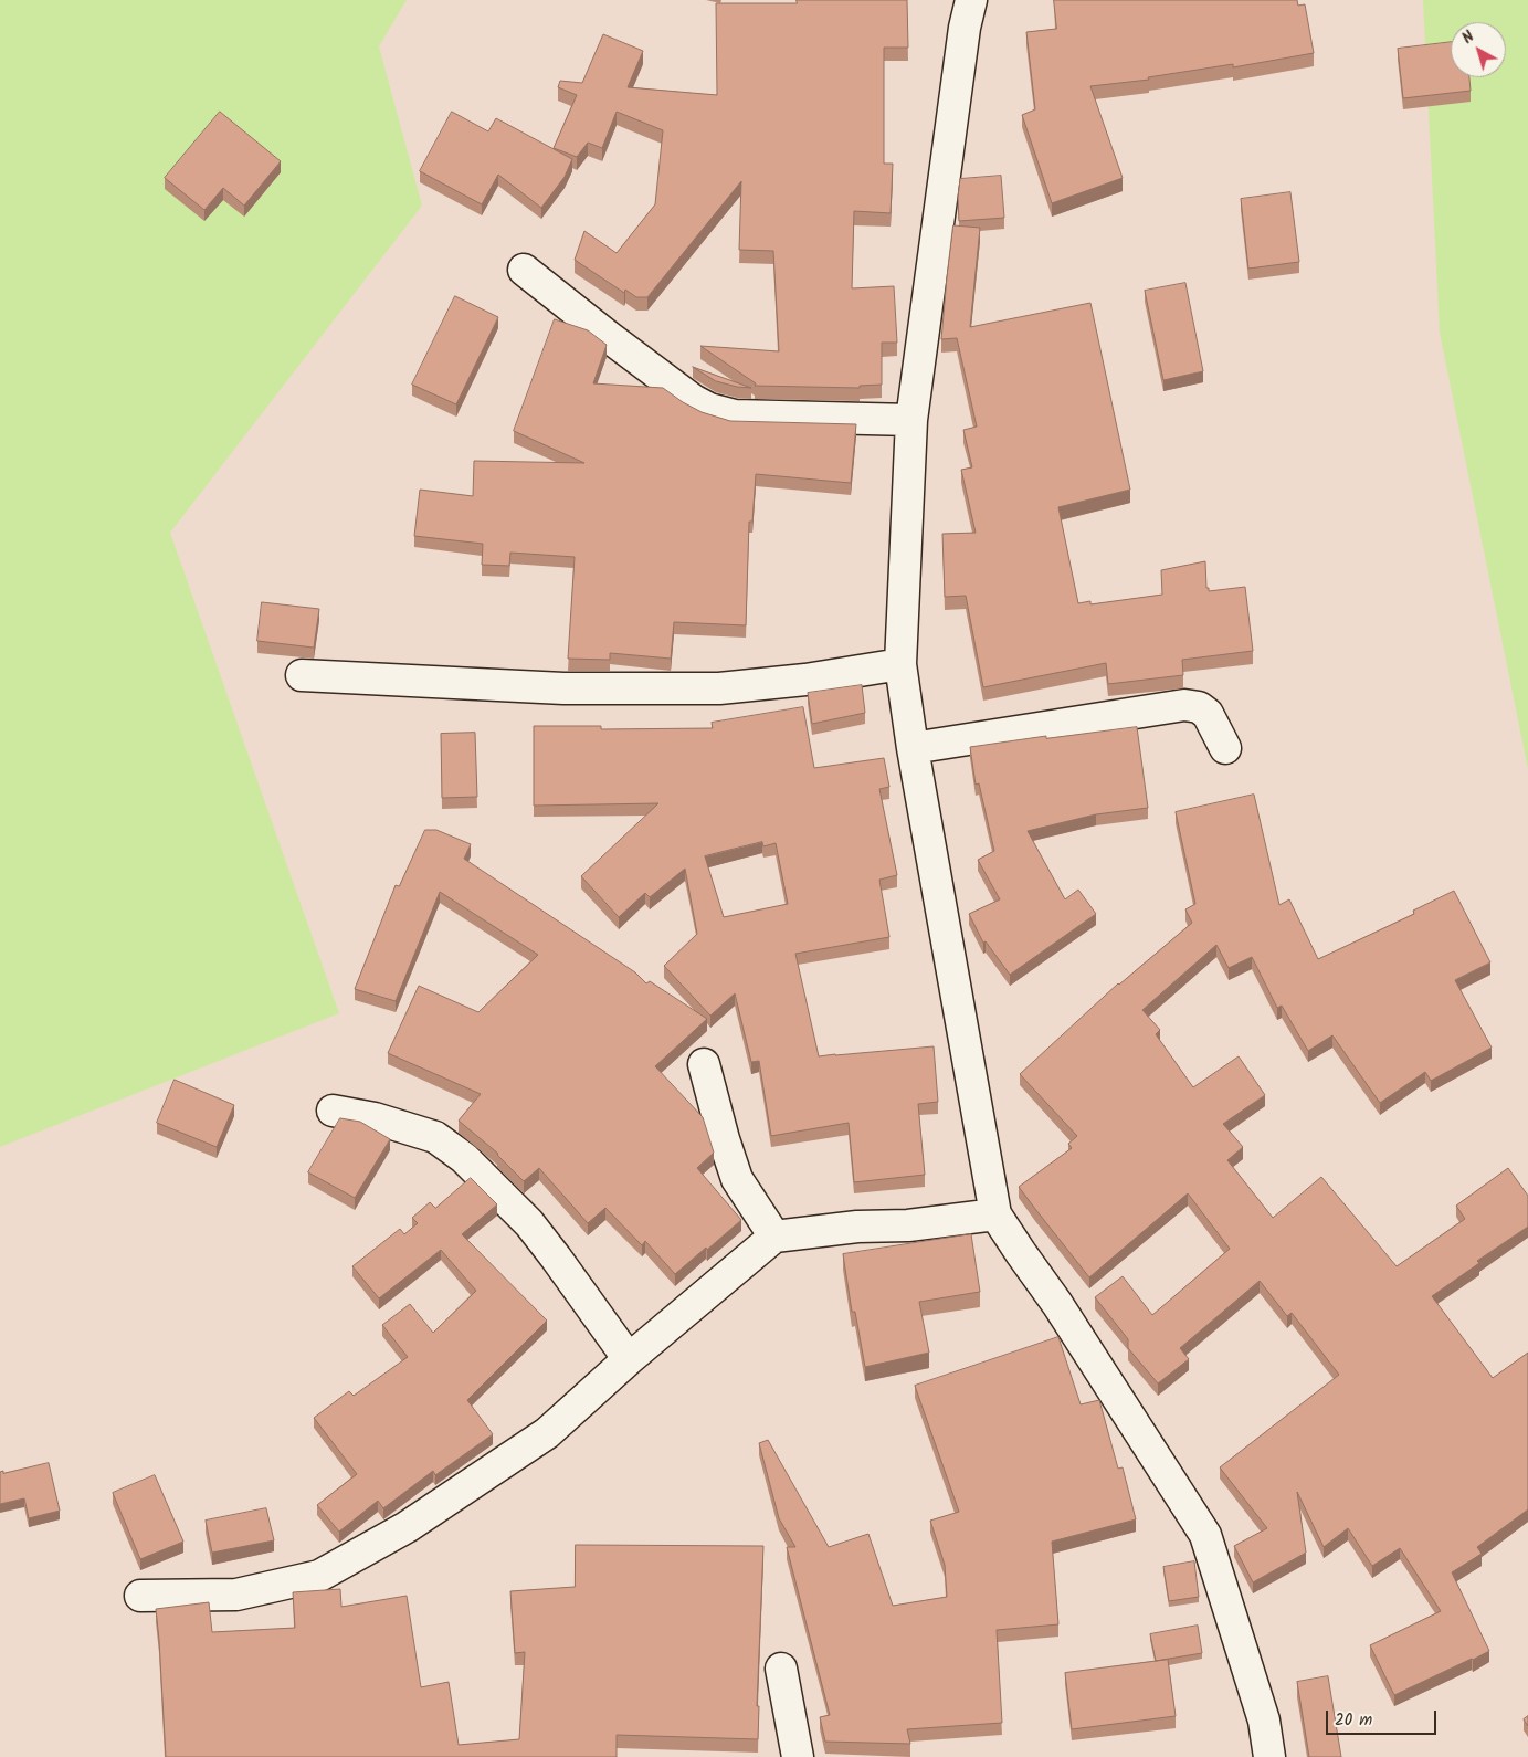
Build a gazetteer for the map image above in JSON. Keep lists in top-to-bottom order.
{
  "scale_bar": "20 m",
  "north": "top left"
}
